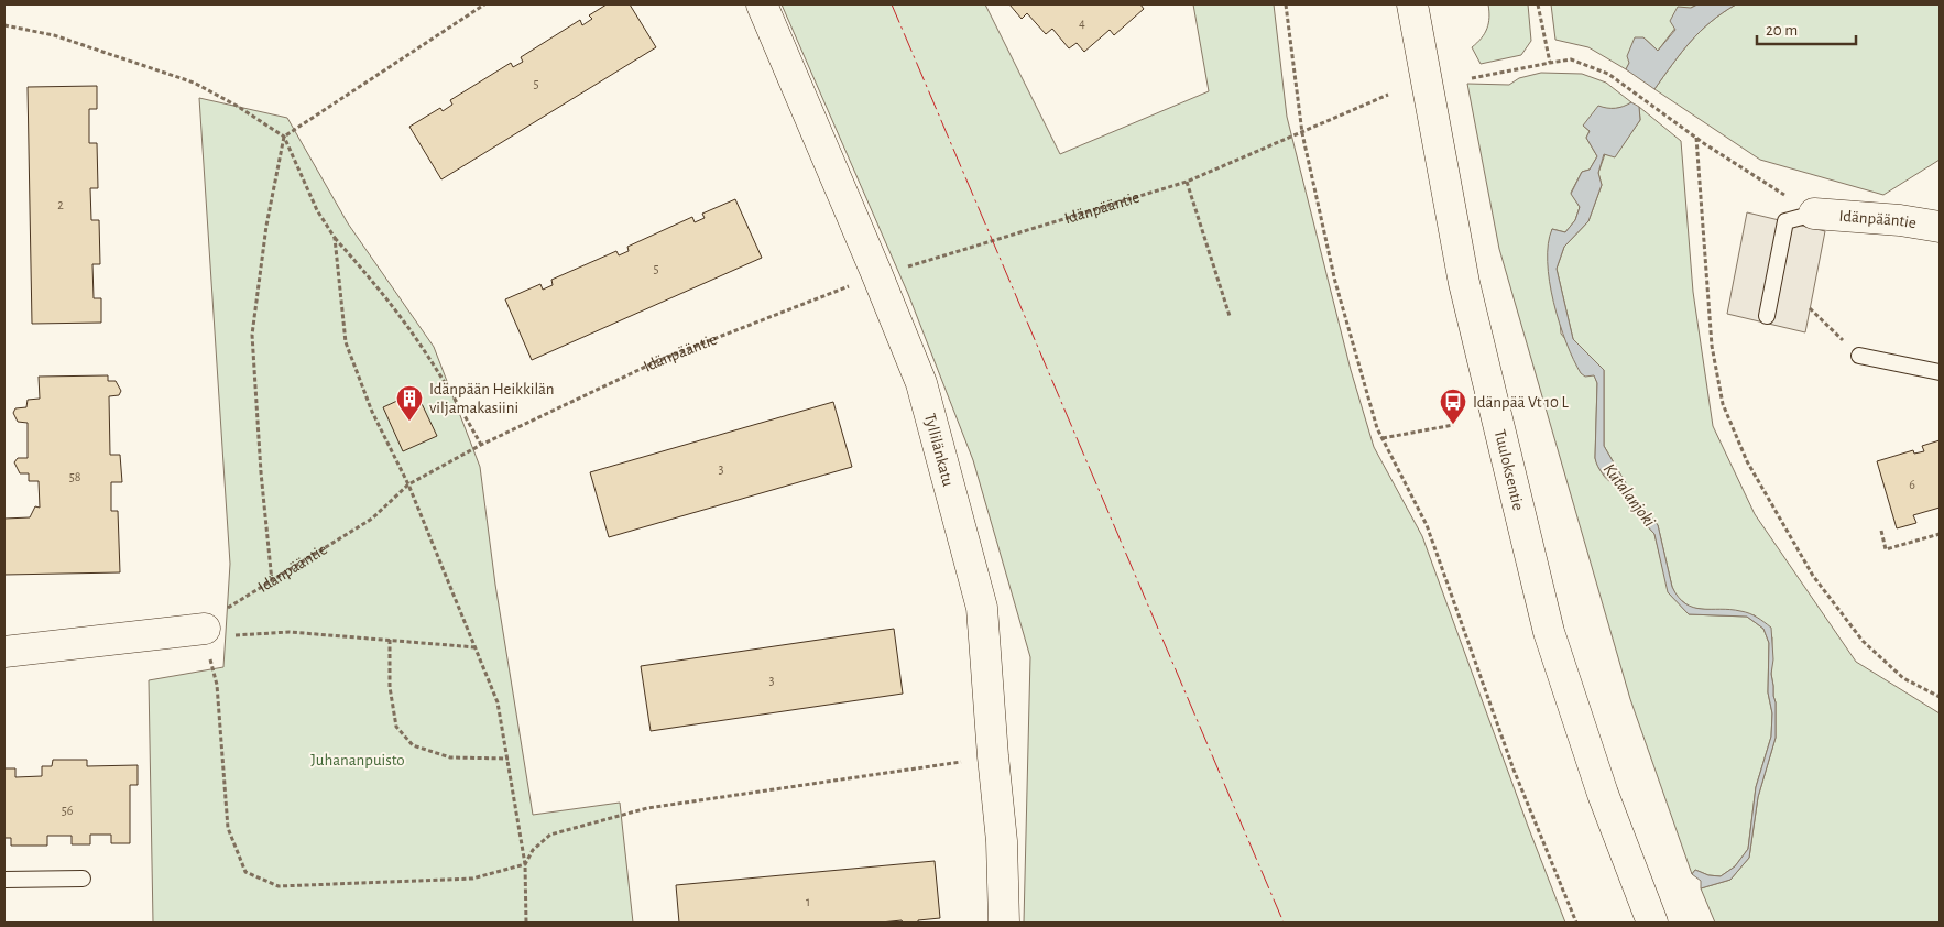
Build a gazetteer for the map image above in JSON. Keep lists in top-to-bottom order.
{
  "streets": {
    "main road": ["Idänpääntie", "Tyllilänkatu", "Tuuloksentie"]
  },
  "crossings": [
    ["Idänpääntie", "Tyllilänkatu"]
  ],
  "water": ["Kutalanjoki"],
  "parks": ["Juhananpuisto"],
  "places": {
    "building": ["Idänpään Heikkilän viljamakasiini"],
    "bus stop": ["Idänpää Vt 10 L"]
  },
  "house_numbers": [
    "4",
    "5",
    "2",
    "5",
    "3",
    "58",
    "6",
    "3",
    "56",
    "1"
  ],
  "scale_bar": "20 m"
}
